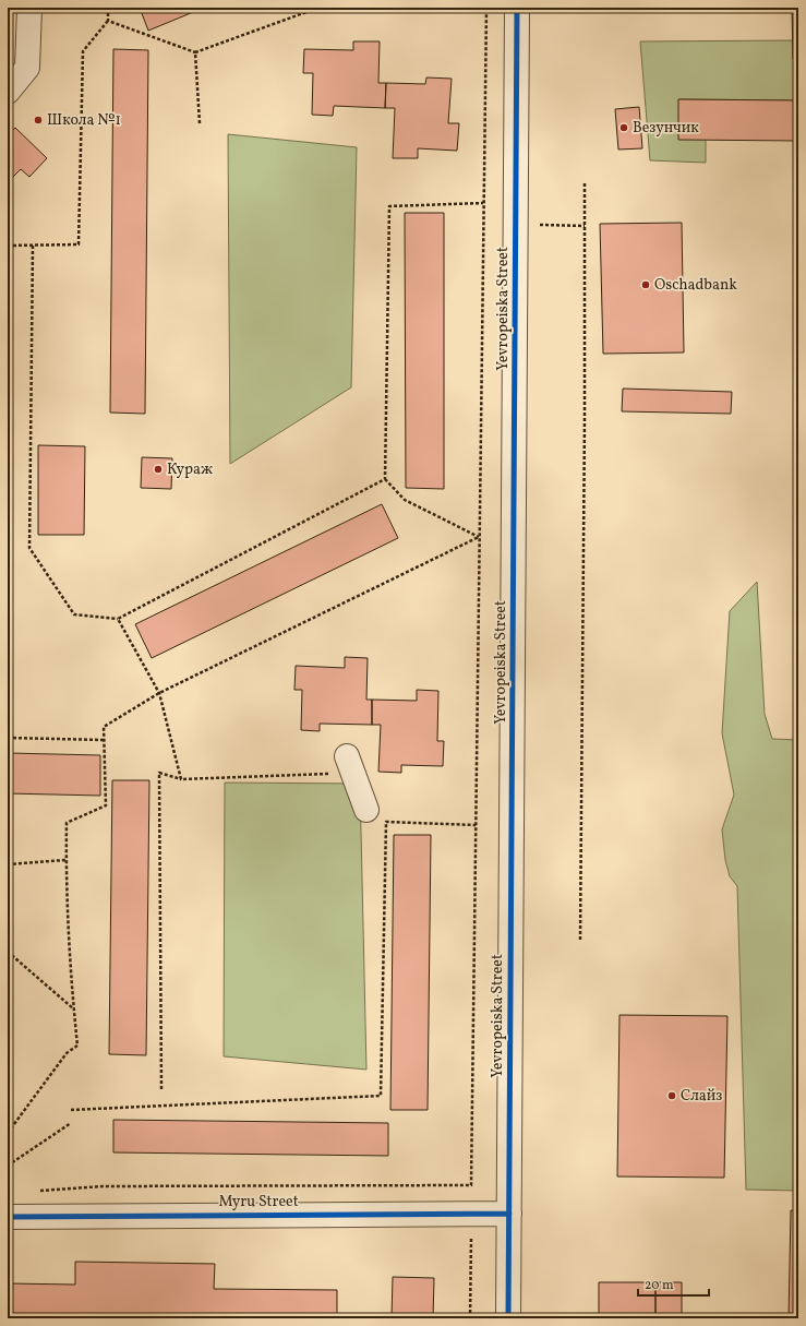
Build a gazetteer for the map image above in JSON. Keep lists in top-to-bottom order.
{
  "streets": {
    "street": ["Yevropeiska Street", "Myru Street"]
  },
  "crossings": [
    ["Yevropeiska Street", "Myru Street"]
  ],
  "places": [
    "Школа №1",
    "Везунчик",
    "Oschadbank",
    "Кураж",
    "Слайз"
  ],
  "scale_bar": "20 m"
}
